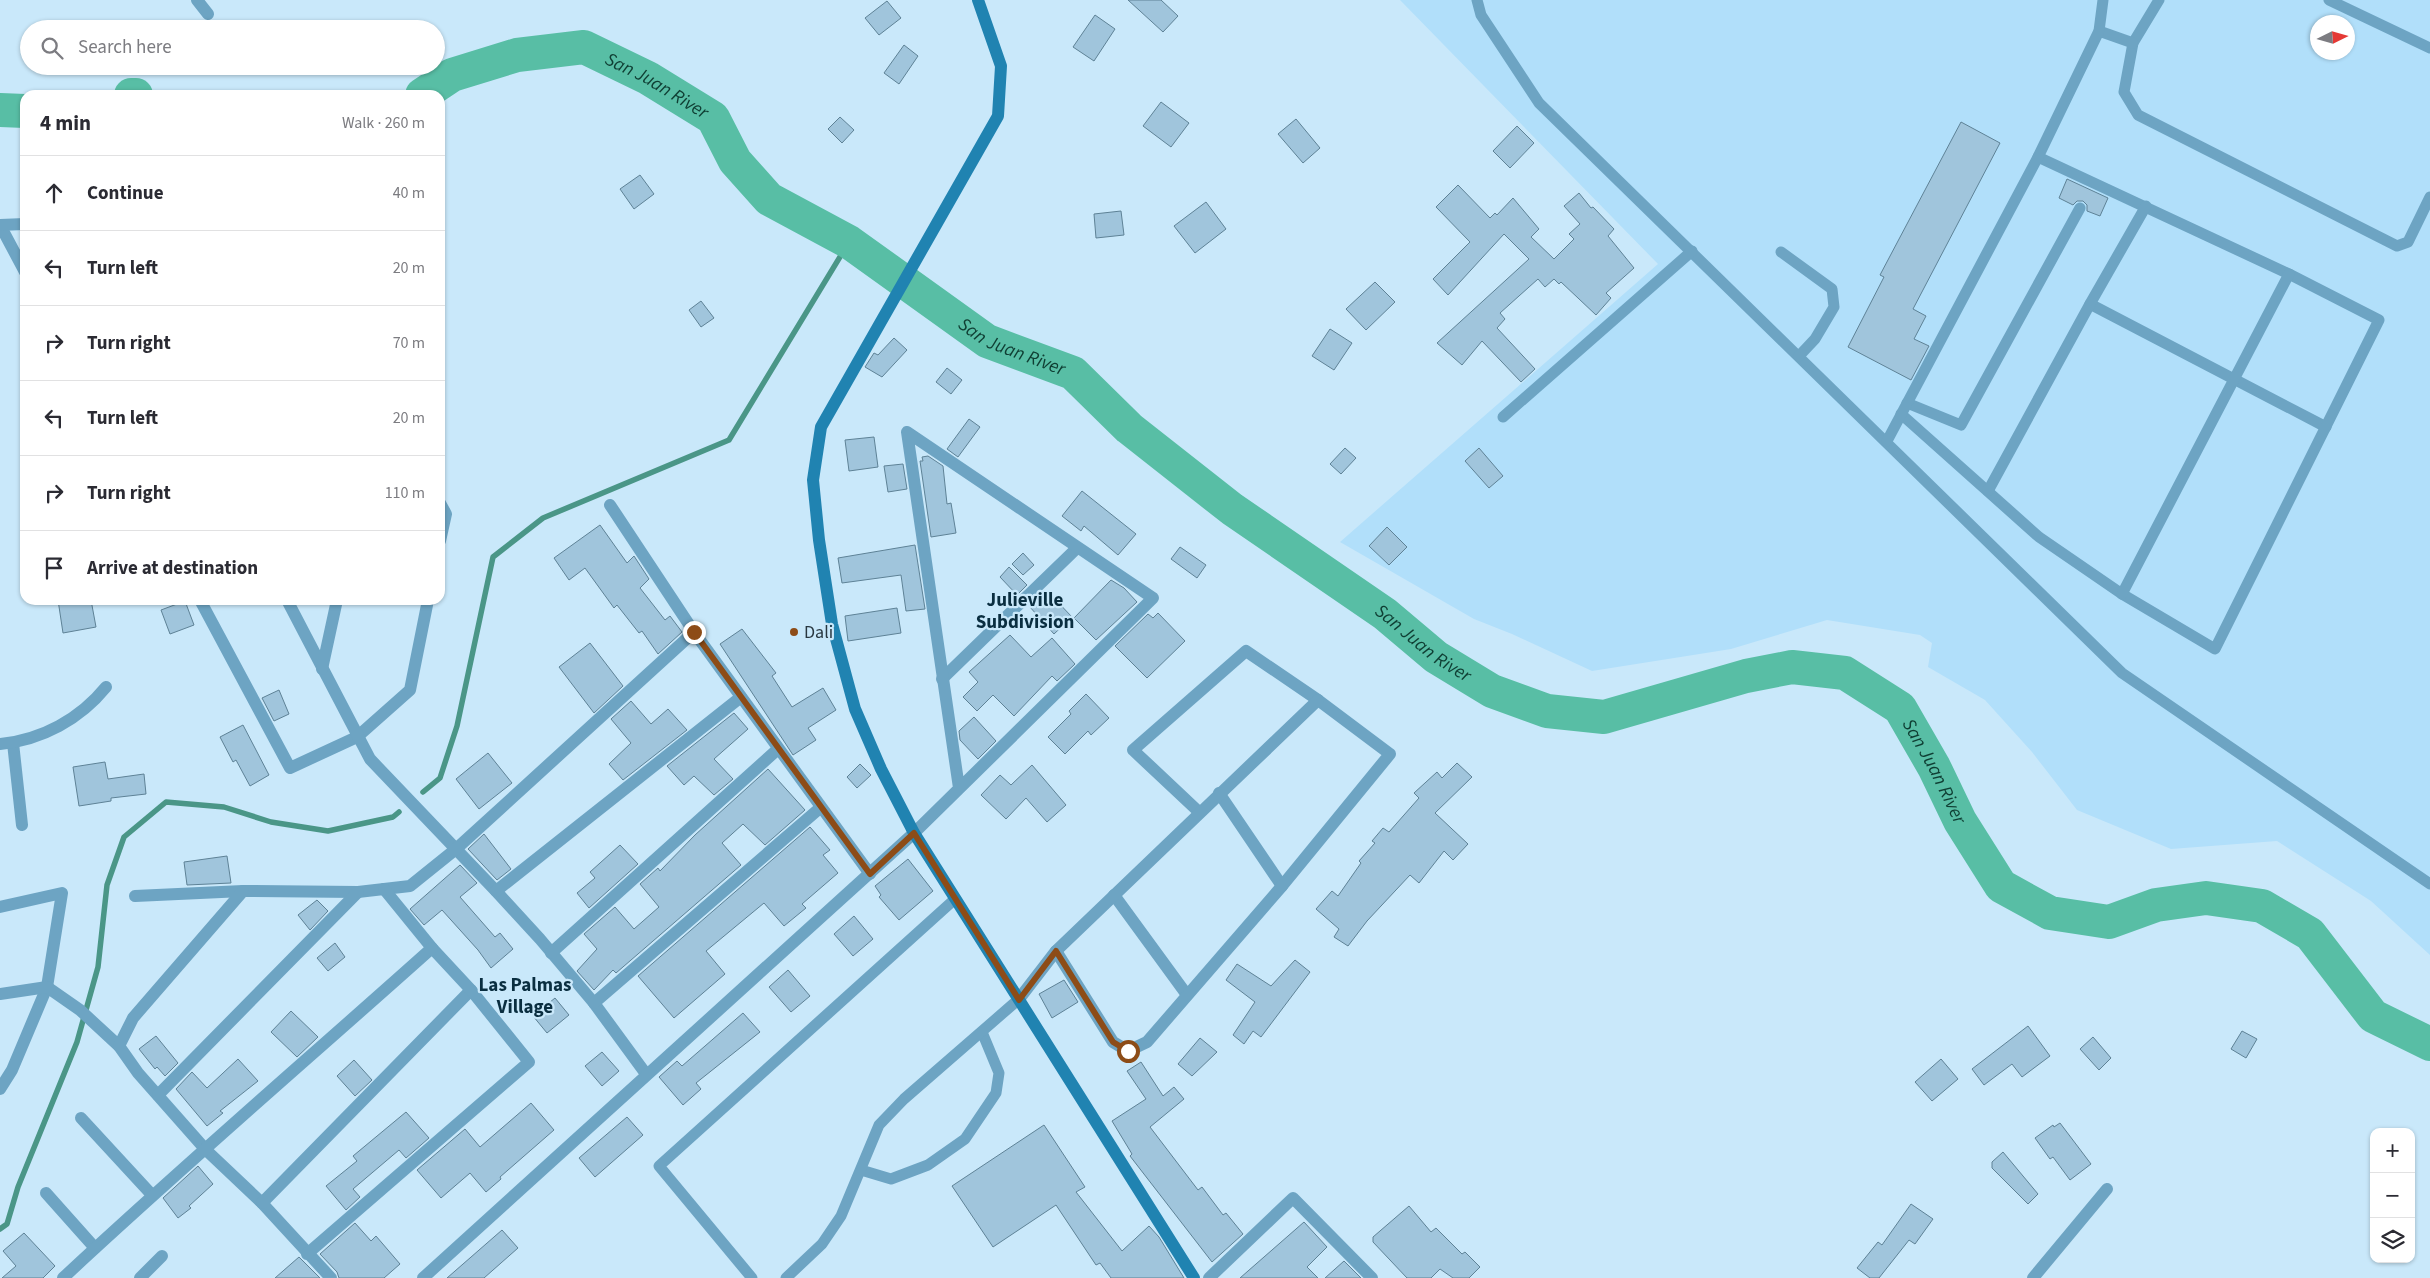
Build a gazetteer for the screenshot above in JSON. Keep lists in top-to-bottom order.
{
  "districts": ["Julieville Subdivision", "Las Palmas Village"],
  "water": ["San Juan River"],
  "places": ["Dali"],
  "north": "right",
  "page": {
    "search": "Search here",
    "heading": ["4 min", "Walk · 260 m"],
    "list": [
      ["Continue", "40 m"],
      ["Turn left", "20 m"],
      ["Turn right", "70 m"],
      ["Turn left", "20 m"],
      ["Turn right", "110 m"],
      "Arrive at destination"
    ],
    "map_buttons": ["+", "−"]
  }
}
